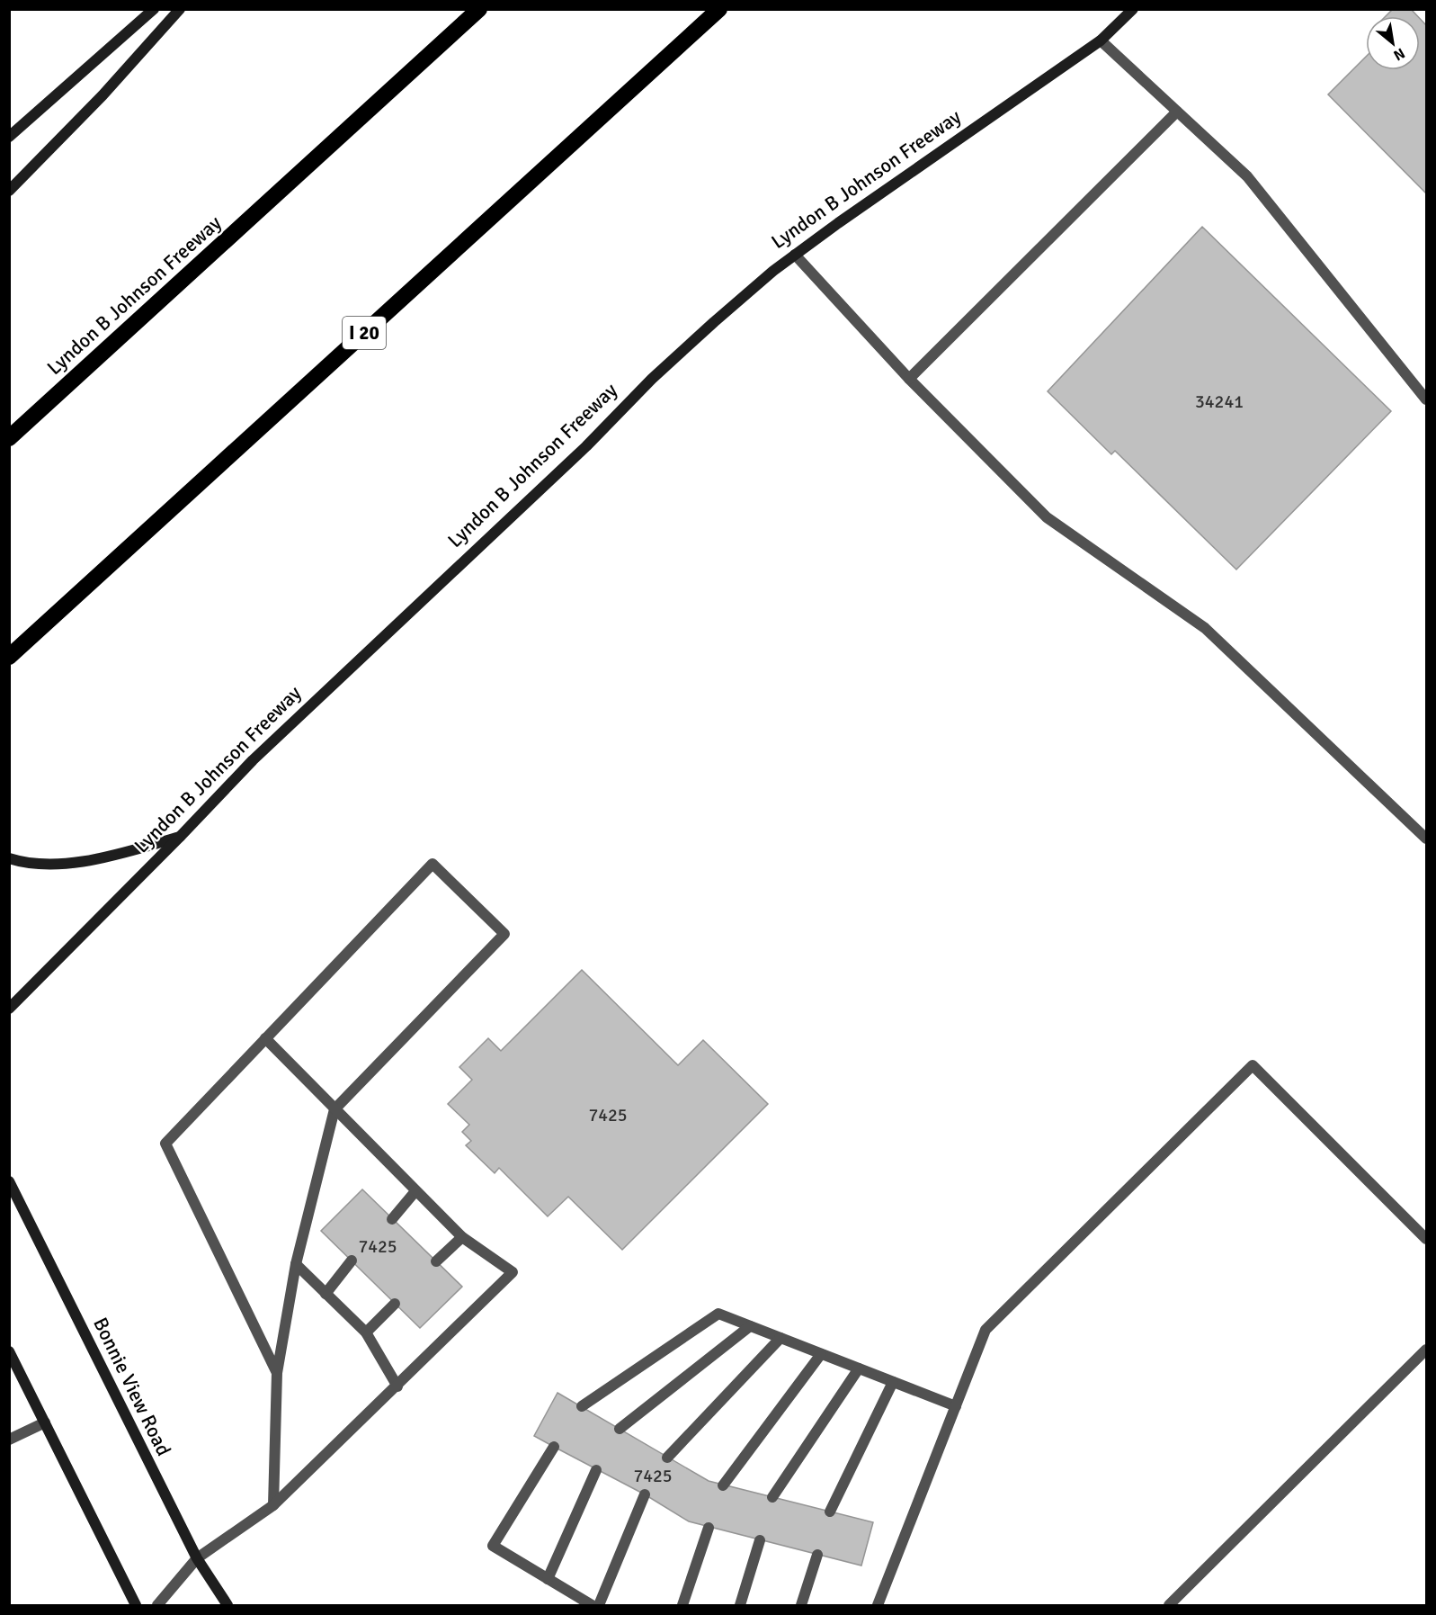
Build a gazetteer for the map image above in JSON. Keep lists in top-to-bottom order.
{
  "streets": {
    "highway": ["Lyndon B Johnson Freeway", "I 20"],
    "main road": ["Bonnie View Road"]
  },
  "house_numbers": [
    "34241",
    "7425",
    "7425",
    "7425"
  ],
  "north": "bottom right"
}
